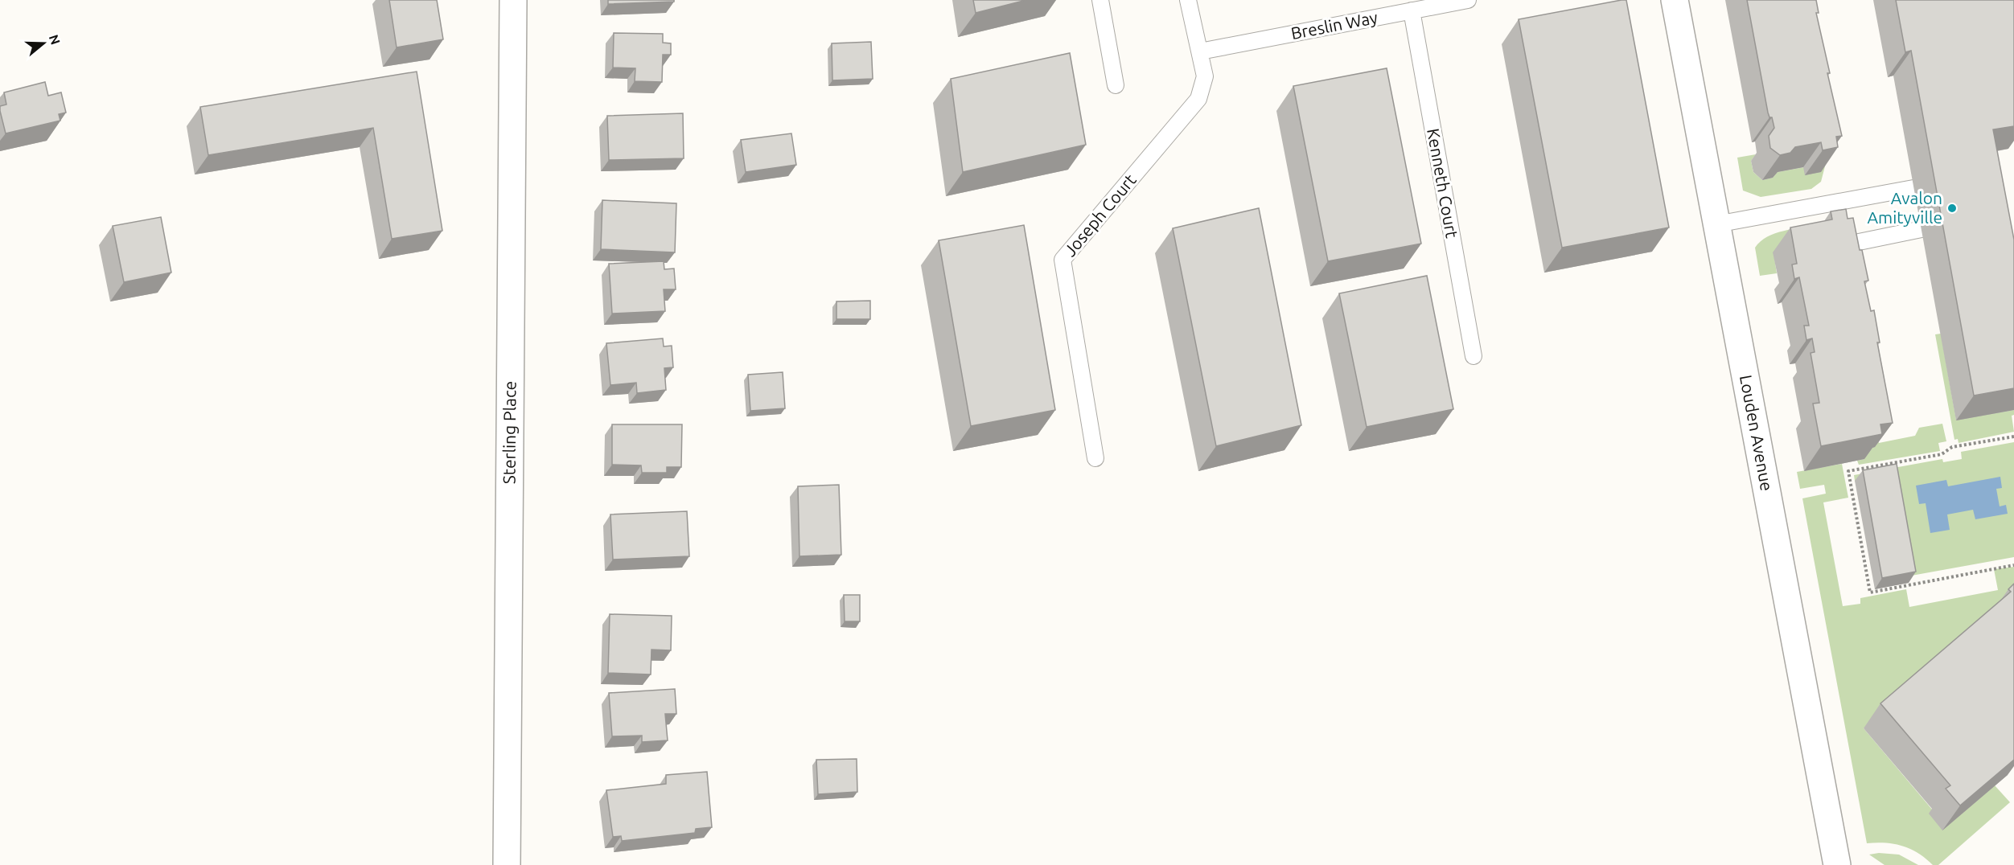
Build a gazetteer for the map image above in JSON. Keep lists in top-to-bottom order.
{
  "streets": {
    "street": ["Sterling Place", "Louden Avenue"],
    "lane": ["Breslin Way", "Kenneth Court", "Joseph Court"]
  },
  "crossings": [
    ["Breslin Way", "Kenneth Court"],
    ["Breslin Way", "Joseph Court"]
  ],
  "places": ["Avalon Amityville"],
  "north": "right"
}
